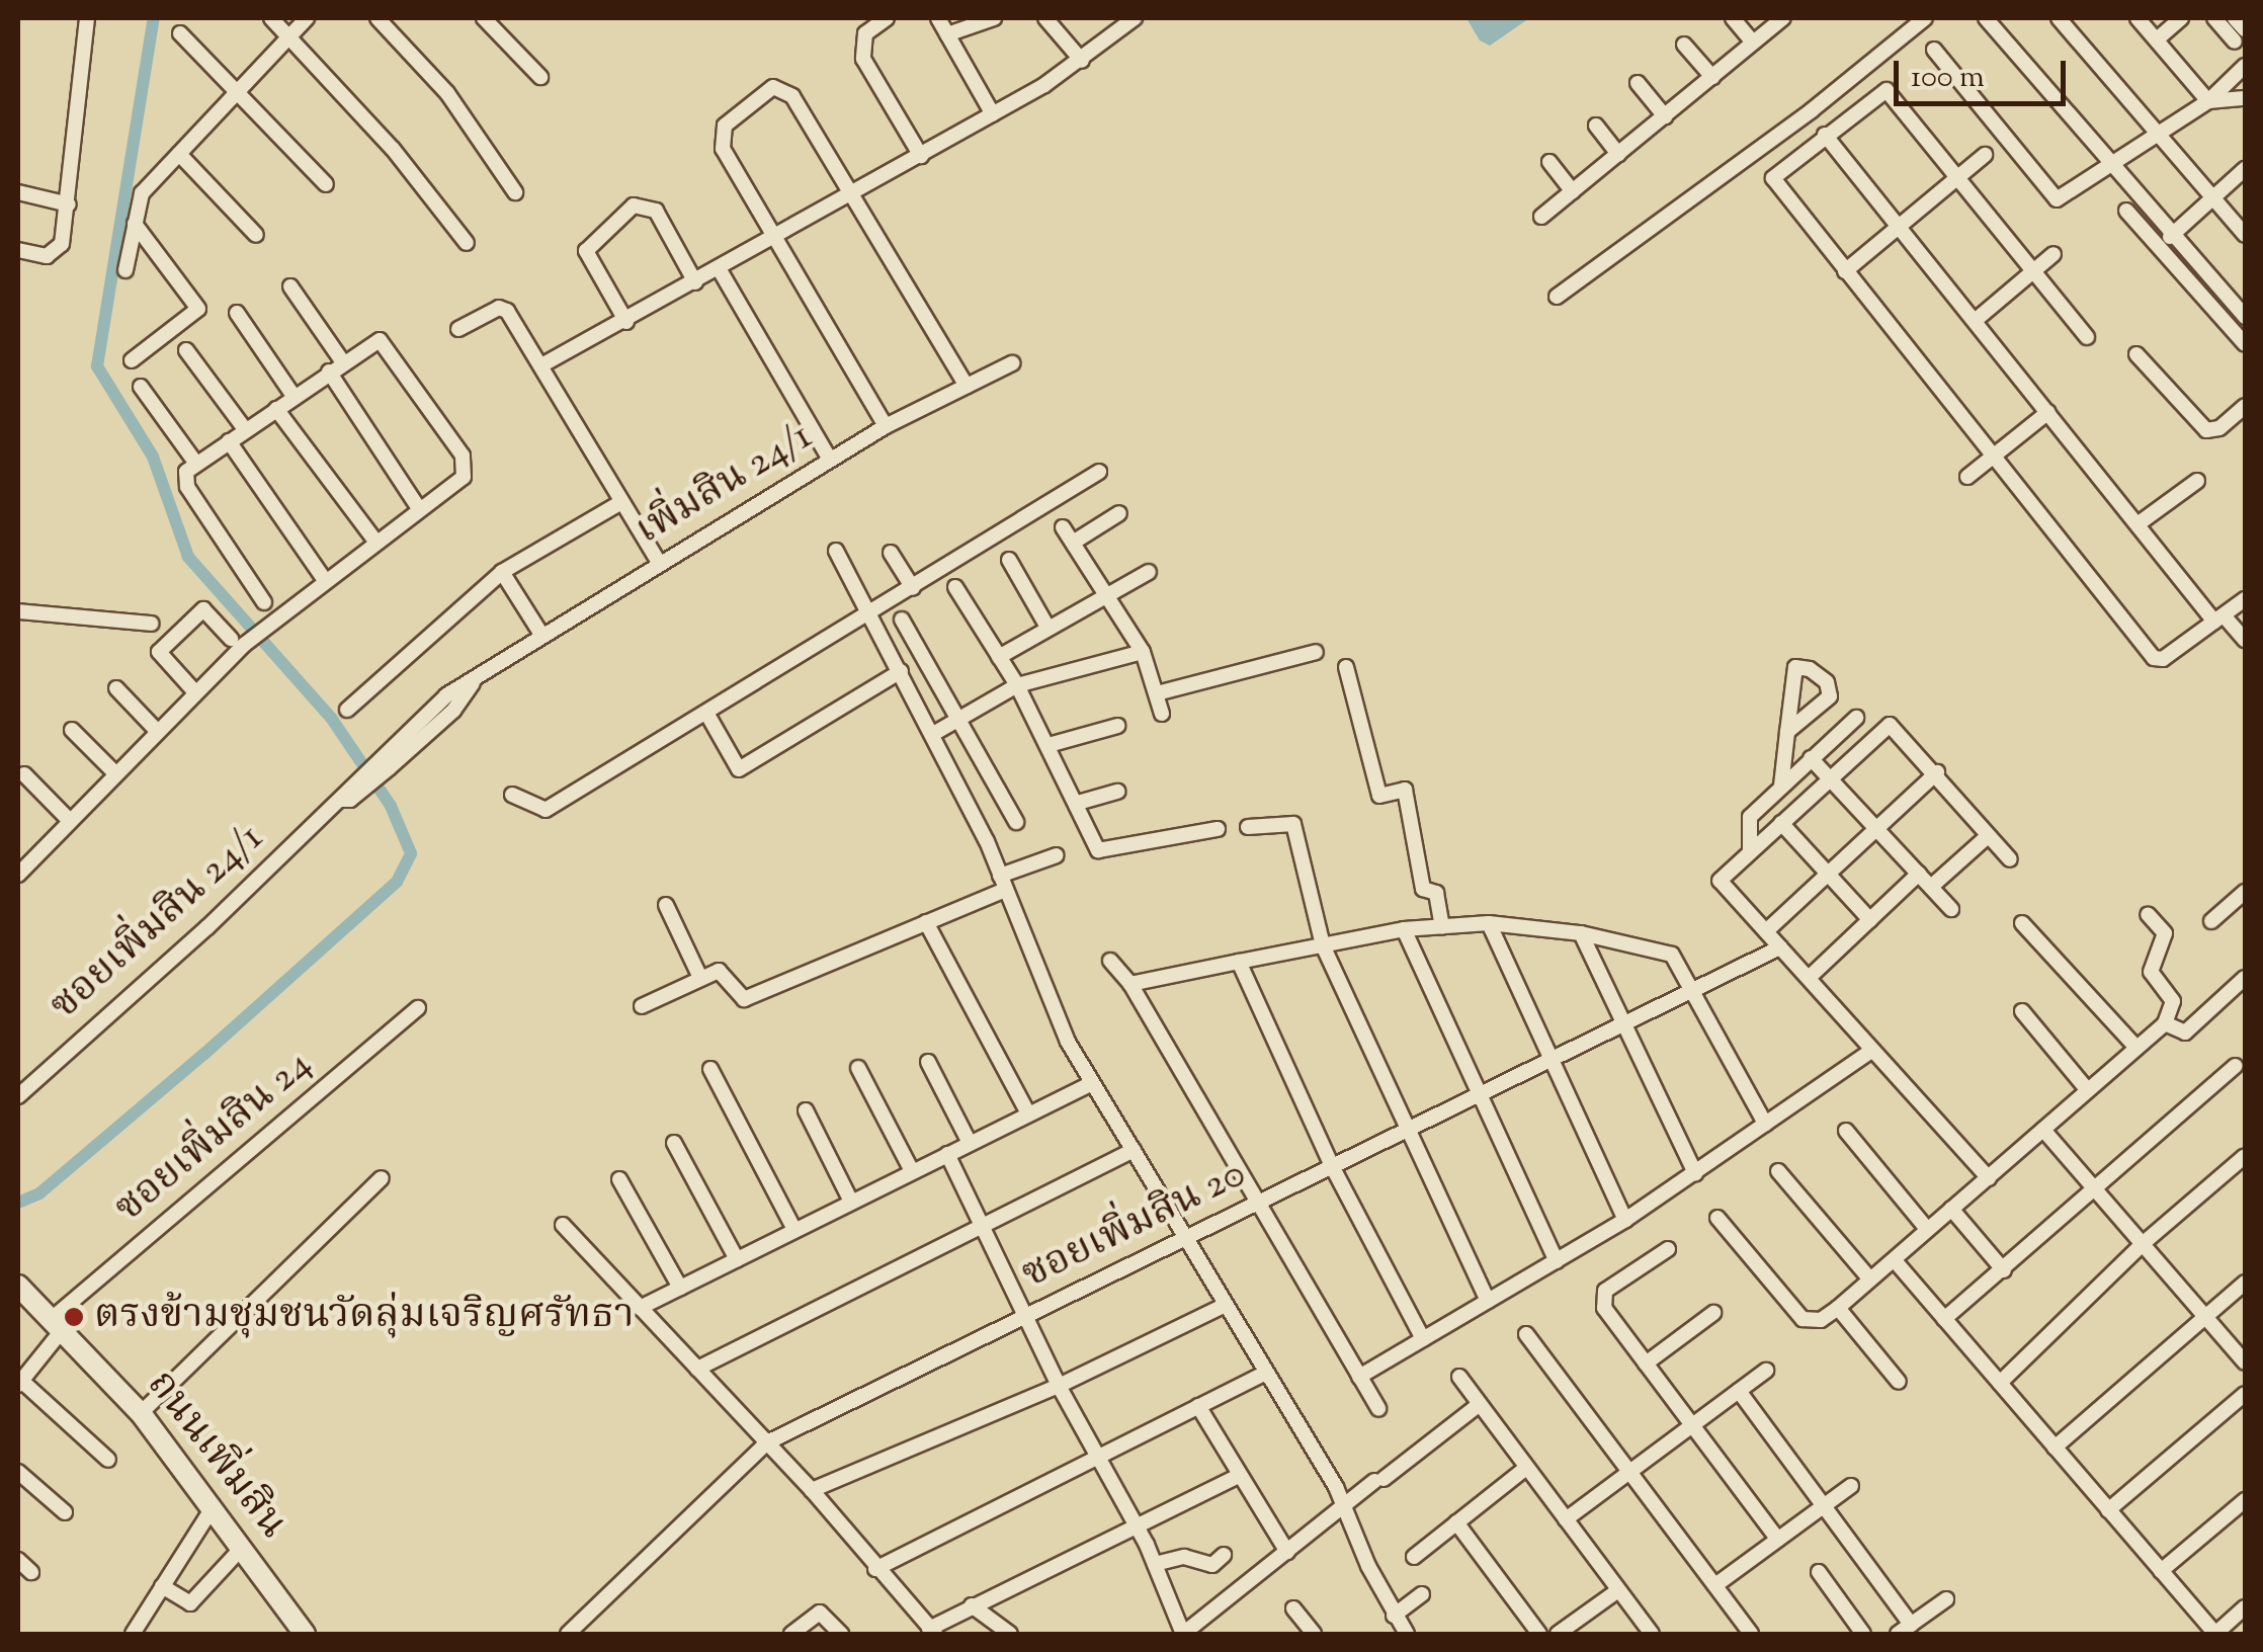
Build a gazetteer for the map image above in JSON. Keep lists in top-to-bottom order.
{
  "streets": {
    "street": [
      "เพิ่มสิน 24/1",
      "ซอยเพิ่มสิน 24/1",
      "ซอยเพิ่มสิน 24",
      "ซอยเพิ่มสิน 20",
      "ถนนเพิ่มสิน"
    ]
  },
  "crossings": [
    ["เพิ่มสิน 24/1", "ซอยเพิ่มสิน 24/1"],
    ["ซอยเพิ่มสิน 24", "ถนนเพิ่มสิน"]
  ],
  "places": ["ตรงข้ามชุมชนวัดลุ่มเจริญศรัทธา"],
  "scale_bar": "100 m"
}
